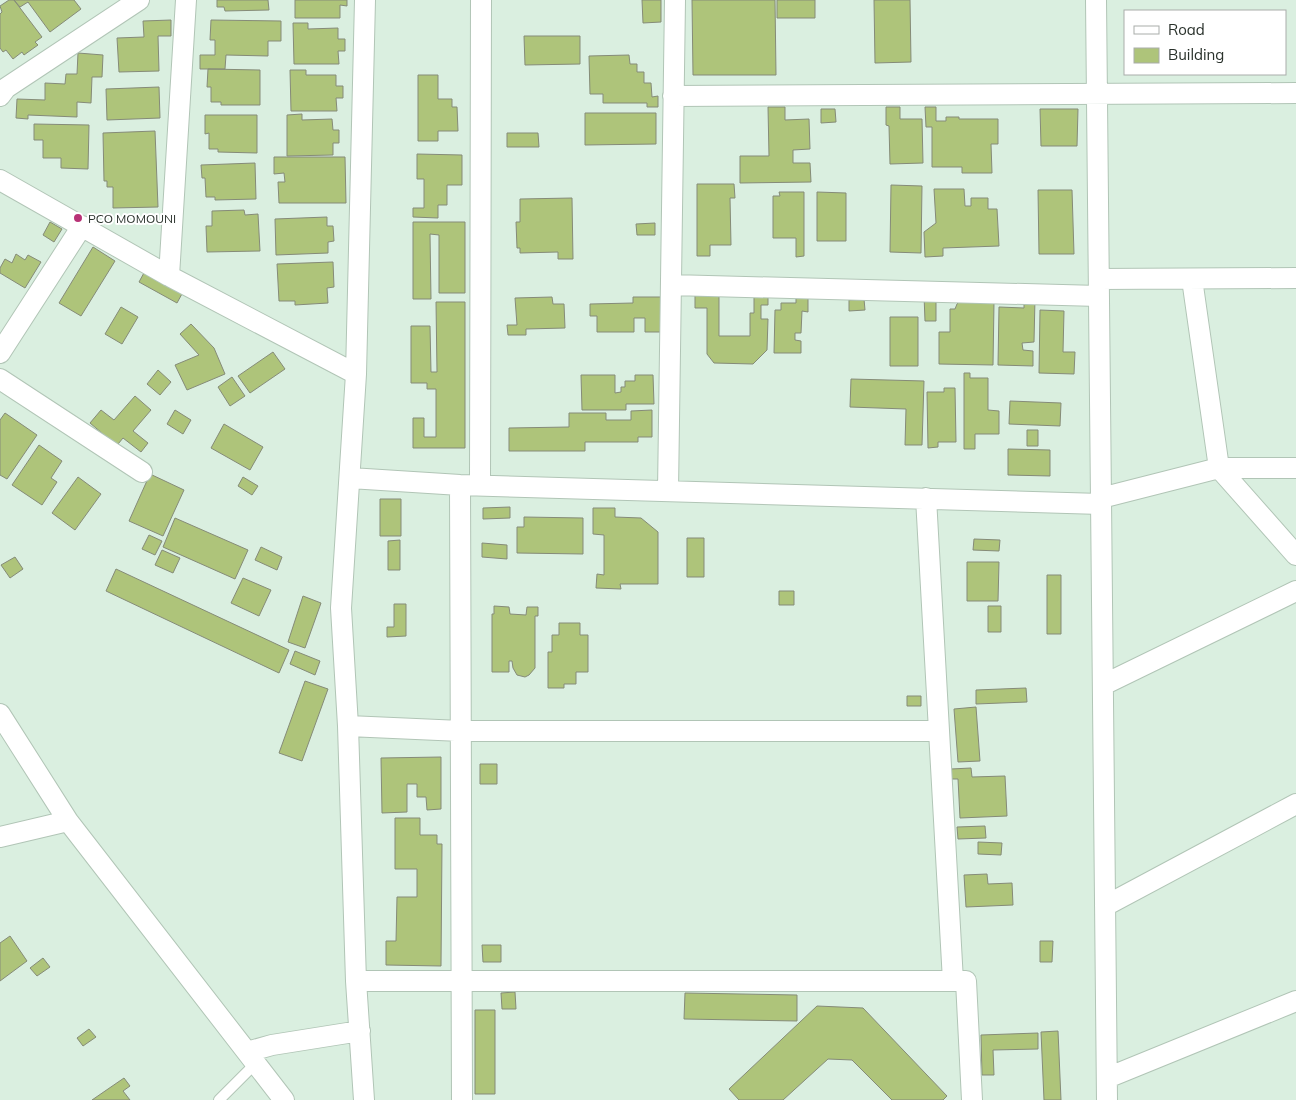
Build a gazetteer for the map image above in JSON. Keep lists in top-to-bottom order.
{
  "places": ["PCO MOMOUNI"],
  "legend": ["Road", "Building"]
}
